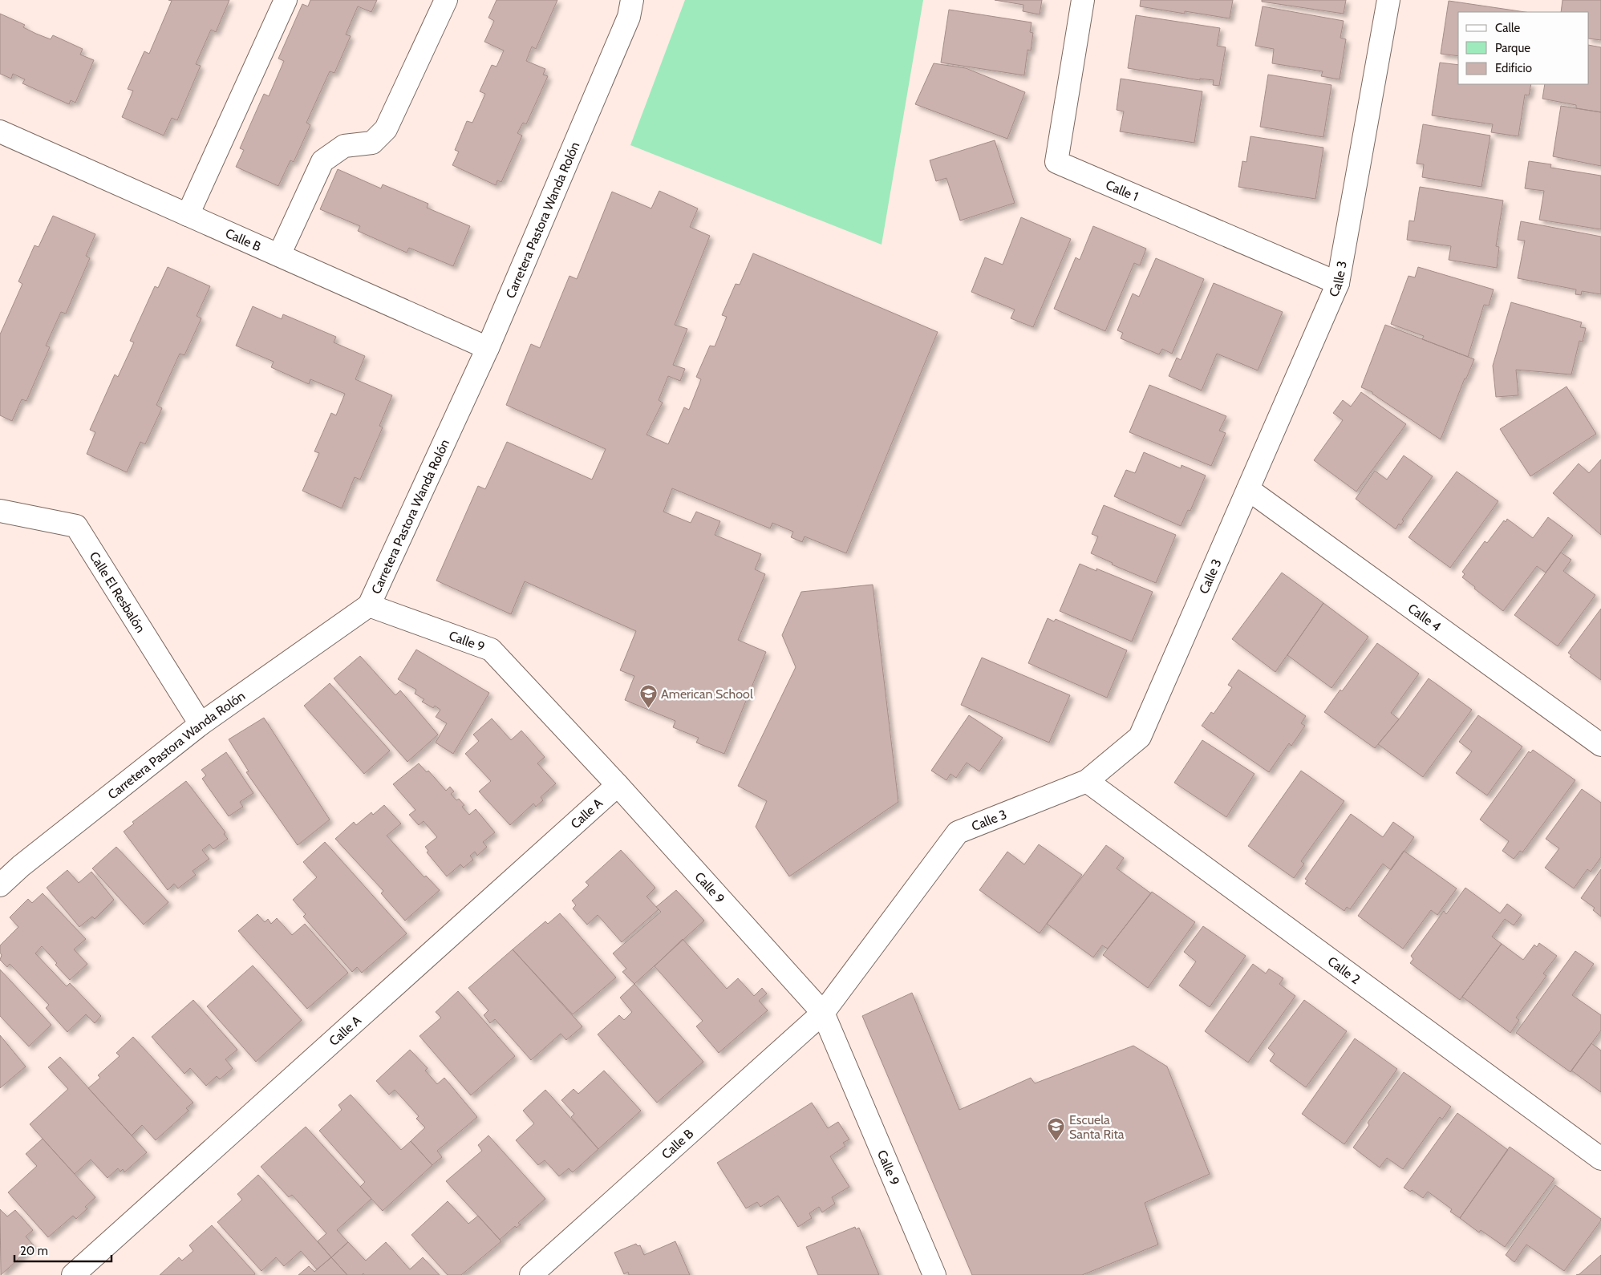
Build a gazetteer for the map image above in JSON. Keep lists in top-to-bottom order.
{
  "streets": {
    "street": [
      "Calle 1",
      "Carretera Pastora Wanda Rolón",
      "Calle B",
      "Calle 3",
      "Calle El Resbalón",
      "Calle 4",
      "Calle 9",
      "Calle A",
      "Calle 2"
    ]
  },
  "crossings": [
    ["Calle 1", "Calle 3"],
    ["Carretera Pastora Wanda Rolón", "Calle B"],
    ["Carretera Pastora Wanda Rolón", "Calle El Resbalón"],
    ["Carretera Pastora Wanda Rolón", "Calle 9"],
    ["Calle B", "Calle 3"],
    ["Calle B", "Calle 9"],
    ["Calle 3", "Calle 4"],
    ["Calle 3", "Calle 9"],
    ["Calle 3", "Calle 2"],
    ["Calle 9", "Calle A"]
  ],
  "places": {
    "school or university": ["American School", "Escuela Santa Rita"]
  },
  "legend": ["Calle", "Parque", "Edificio"],
  "scale_bar": "20 m"
}
